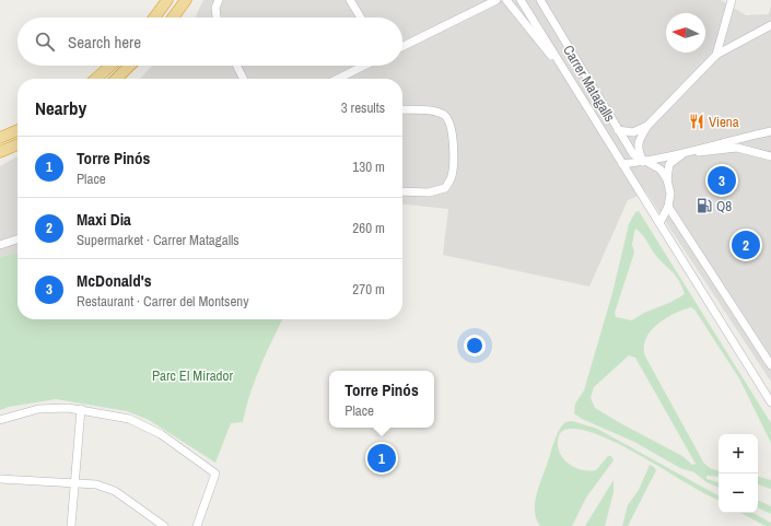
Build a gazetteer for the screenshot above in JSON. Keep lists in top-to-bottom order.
{
  "streets": {
    "street": ["Carrer Matagalls"]
  },
  "parks": ["Parc El Mirador"],
  "places": {
    "restaurant": ["Viena"],
    "fuel station": ["Q8"]
  },
  "north": "left",
  "page": {
    "search": "Search here",
    "heading": ["Nearby", "3 results"],
    "list": [
      {
        "mark": "1",
        "name": "Torre Pinós",
        "note": "Place",
        "value": "130 m"
      },
      {
        "mark": "2",
        "name": "Maxi Dia",
        "note": "Supermarket · Carrer Matagalls",
        "value": "260 m"
      },
      {
        "mark": "3",
        "name": "McDonald's",
        "note": "Restaurant · Carrer del Montseny",
        "value": "270 m"
      }
    ],
    "pins": ["3", "2", "1"],
    "popup": ["Torre Pinós", "Place"],
    "map_buttons": ["+", "−"]
  }
}
